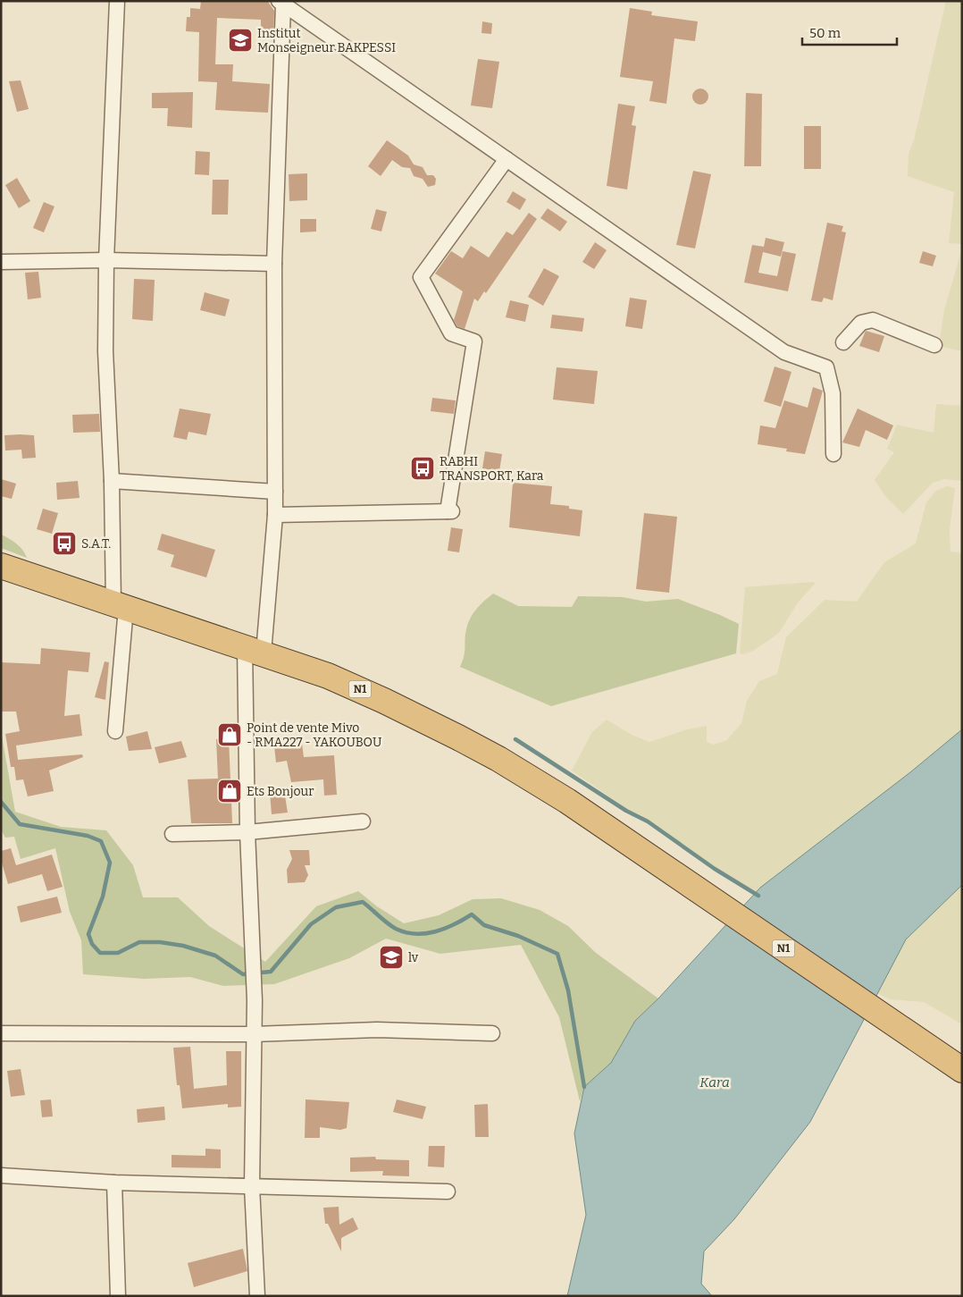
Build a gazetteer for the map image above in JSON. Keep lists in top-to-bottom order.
{
  "streets": {
    "highway": ["N1"]
  },
  "water": ["Kara"],
  "places": {
    "school or university": ["Institut Monseigneur BAKPESSI", "lv"],
    "bus stop": ["RABHI TRANSPORT, Kara", "S.A.T."],
    "shop": ["Point de vente Mivo - RMA227 - YAKOUBOU", "Ets Bonjour"]
  },
  "scale_bar": "50 m"
}
